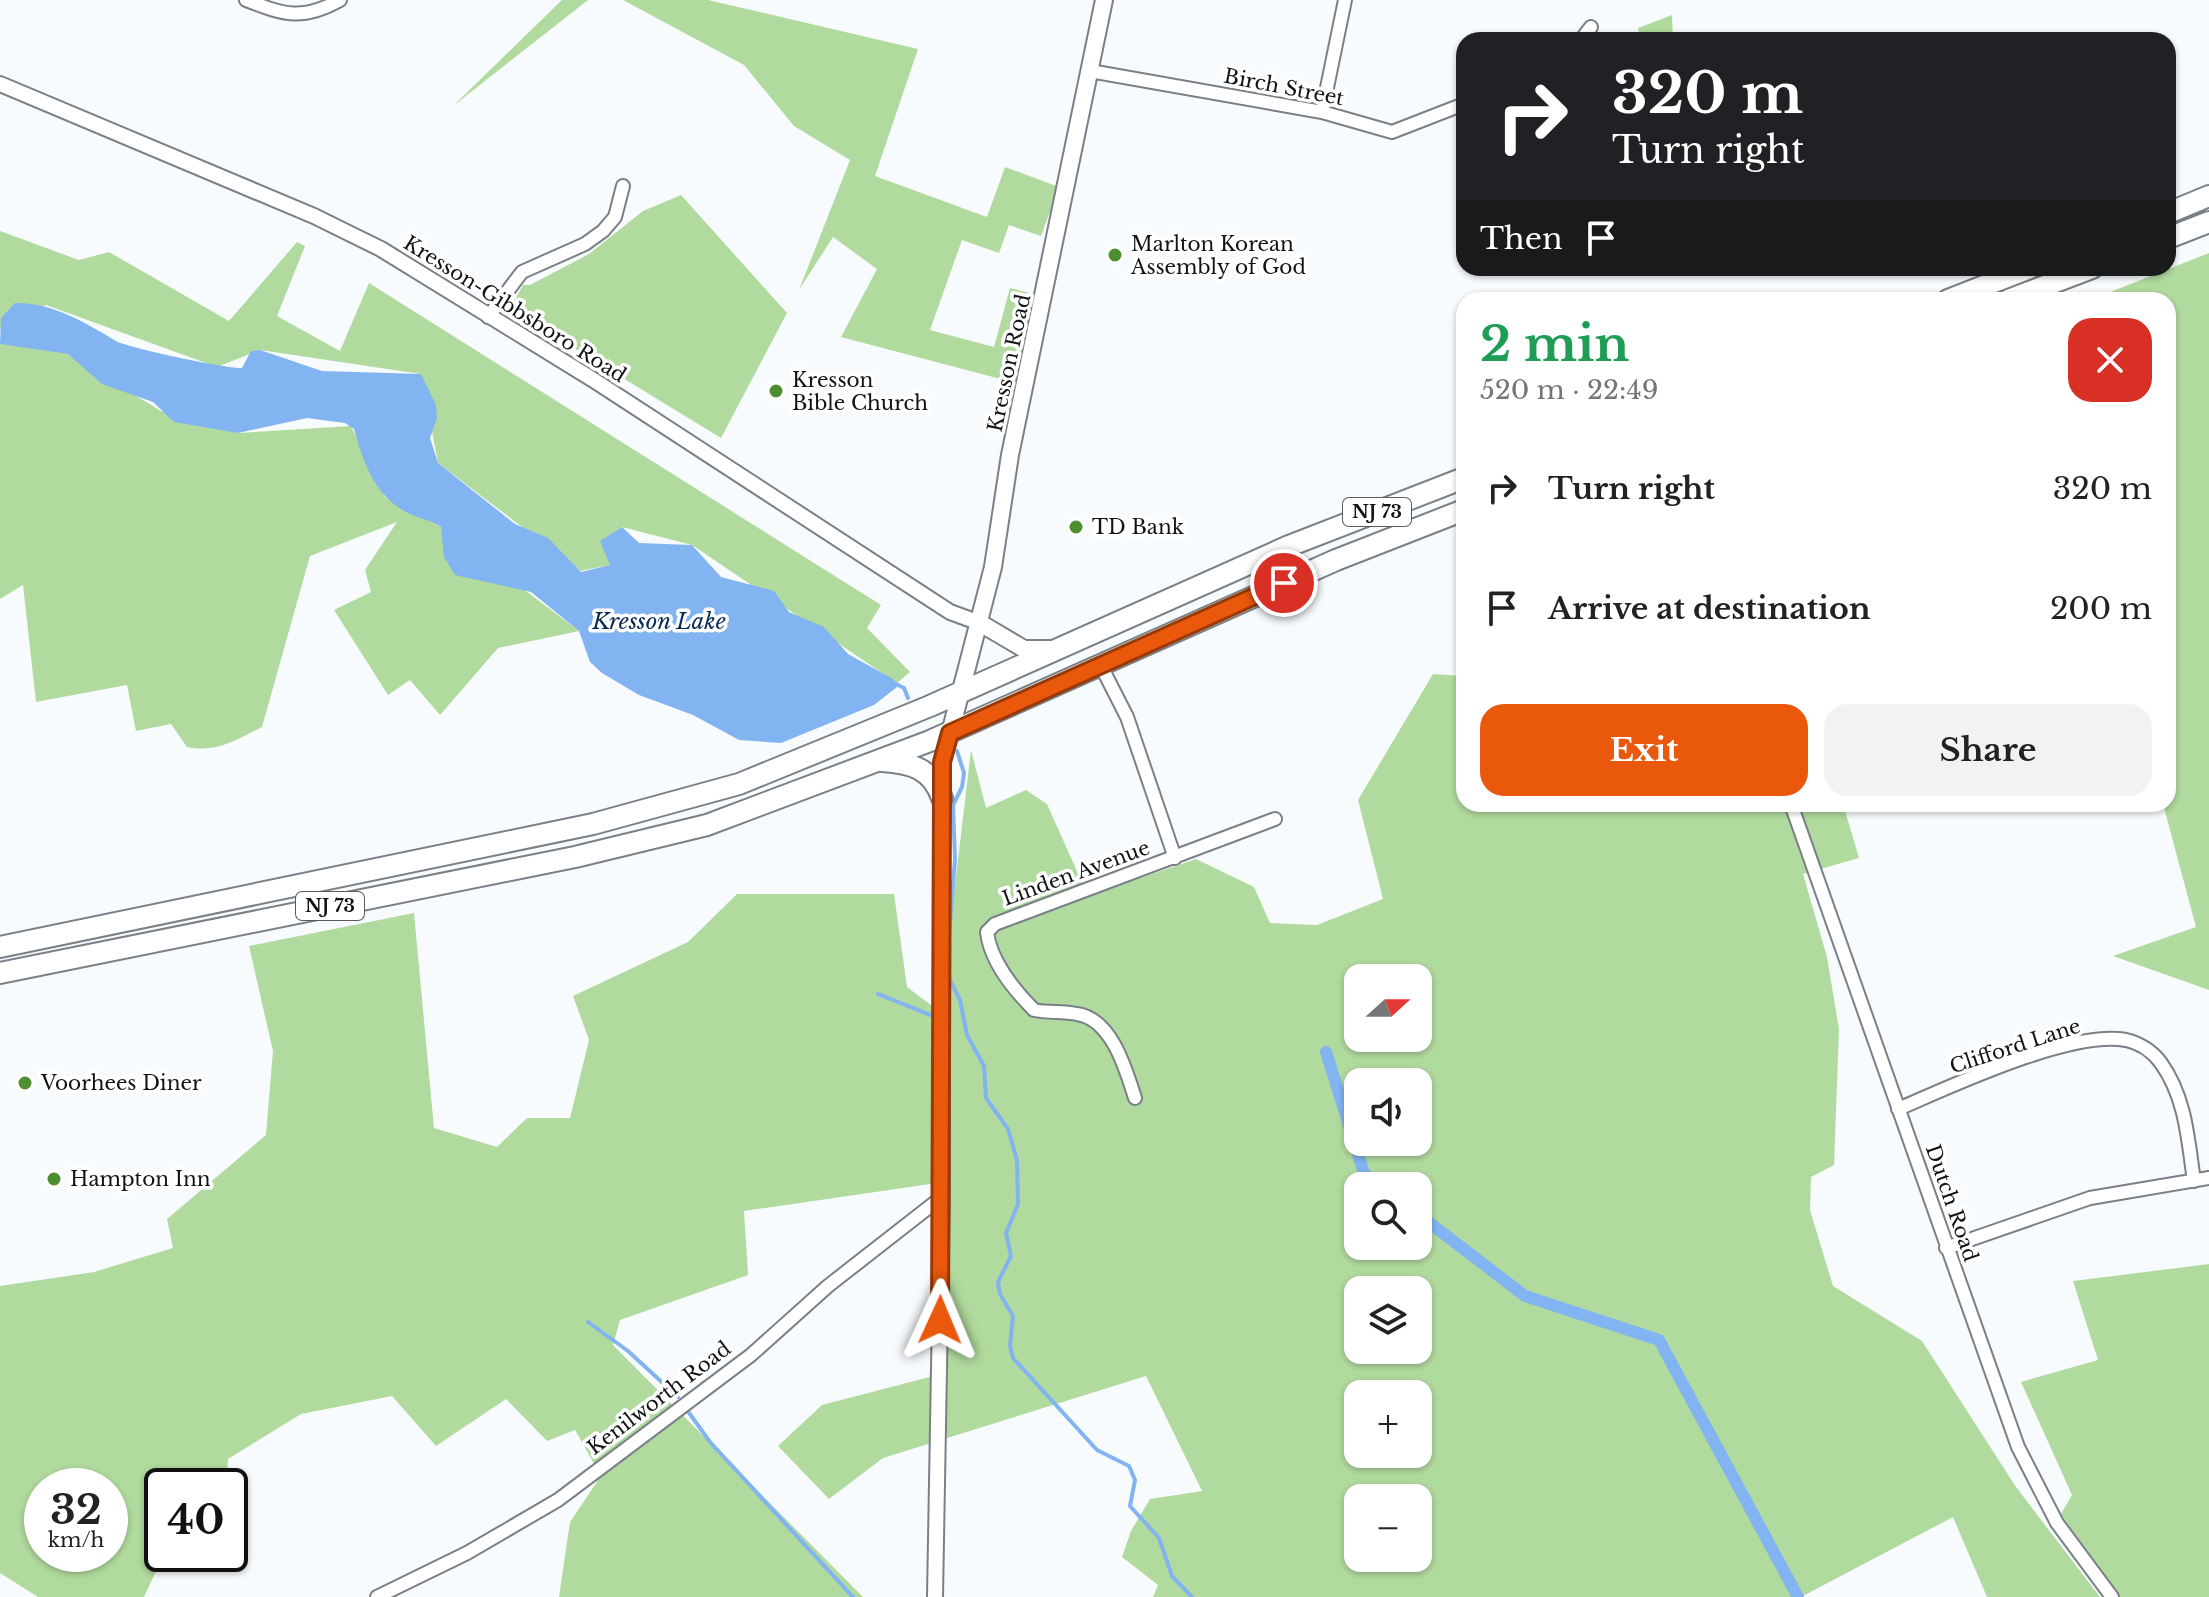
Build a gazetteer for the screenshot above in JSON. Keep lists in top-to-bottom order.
{
  "streets": {
    "highway": ["NJ 73"],
    "main road": ["Kresson Road"],
    "street": [
      "Birch Street",
      "Kresson-Gibbsboro Road",
      "Linden Avenue",
      "Clifford Lane",
      "Dutch Road",
      "Kenilworth Road"
    ]
  },
  "crossings": [
    ["Birch Street", "Kresson Road"],
    ["Kresson-Gibbsboro Road", "Kresson Road"],
    ["Kresson Road", "NJ 73"],
    ["Clifford Lane", "Dutch Road"]
  ],
  "water": ["Kresson Lake"],
  "places": [
    "Marlton Korean Assembly of God",
    "Kresson Bible Church",
    "TD Bank",
    "Voorhees Diner",
    "Hampton Inn"
  ],
  "north": "right",
  "page": {
    "turn": ["320 m", "Turn right"],
    "then": "Then",
    "heading": ["2 min", "520 m · 22:49"],
    "list": [
      {
        "name": "Turn right",
        "value": "320 m"
      },
      {
        "name": "Arrive at destination",
        "value": "200 m"
      }
    ],
    "buttons": ["Exit", "Share"],
    "map_buttons": ["+", "−"],
    "speed": "32 km/h",
    "limit": "40"
  }
}
